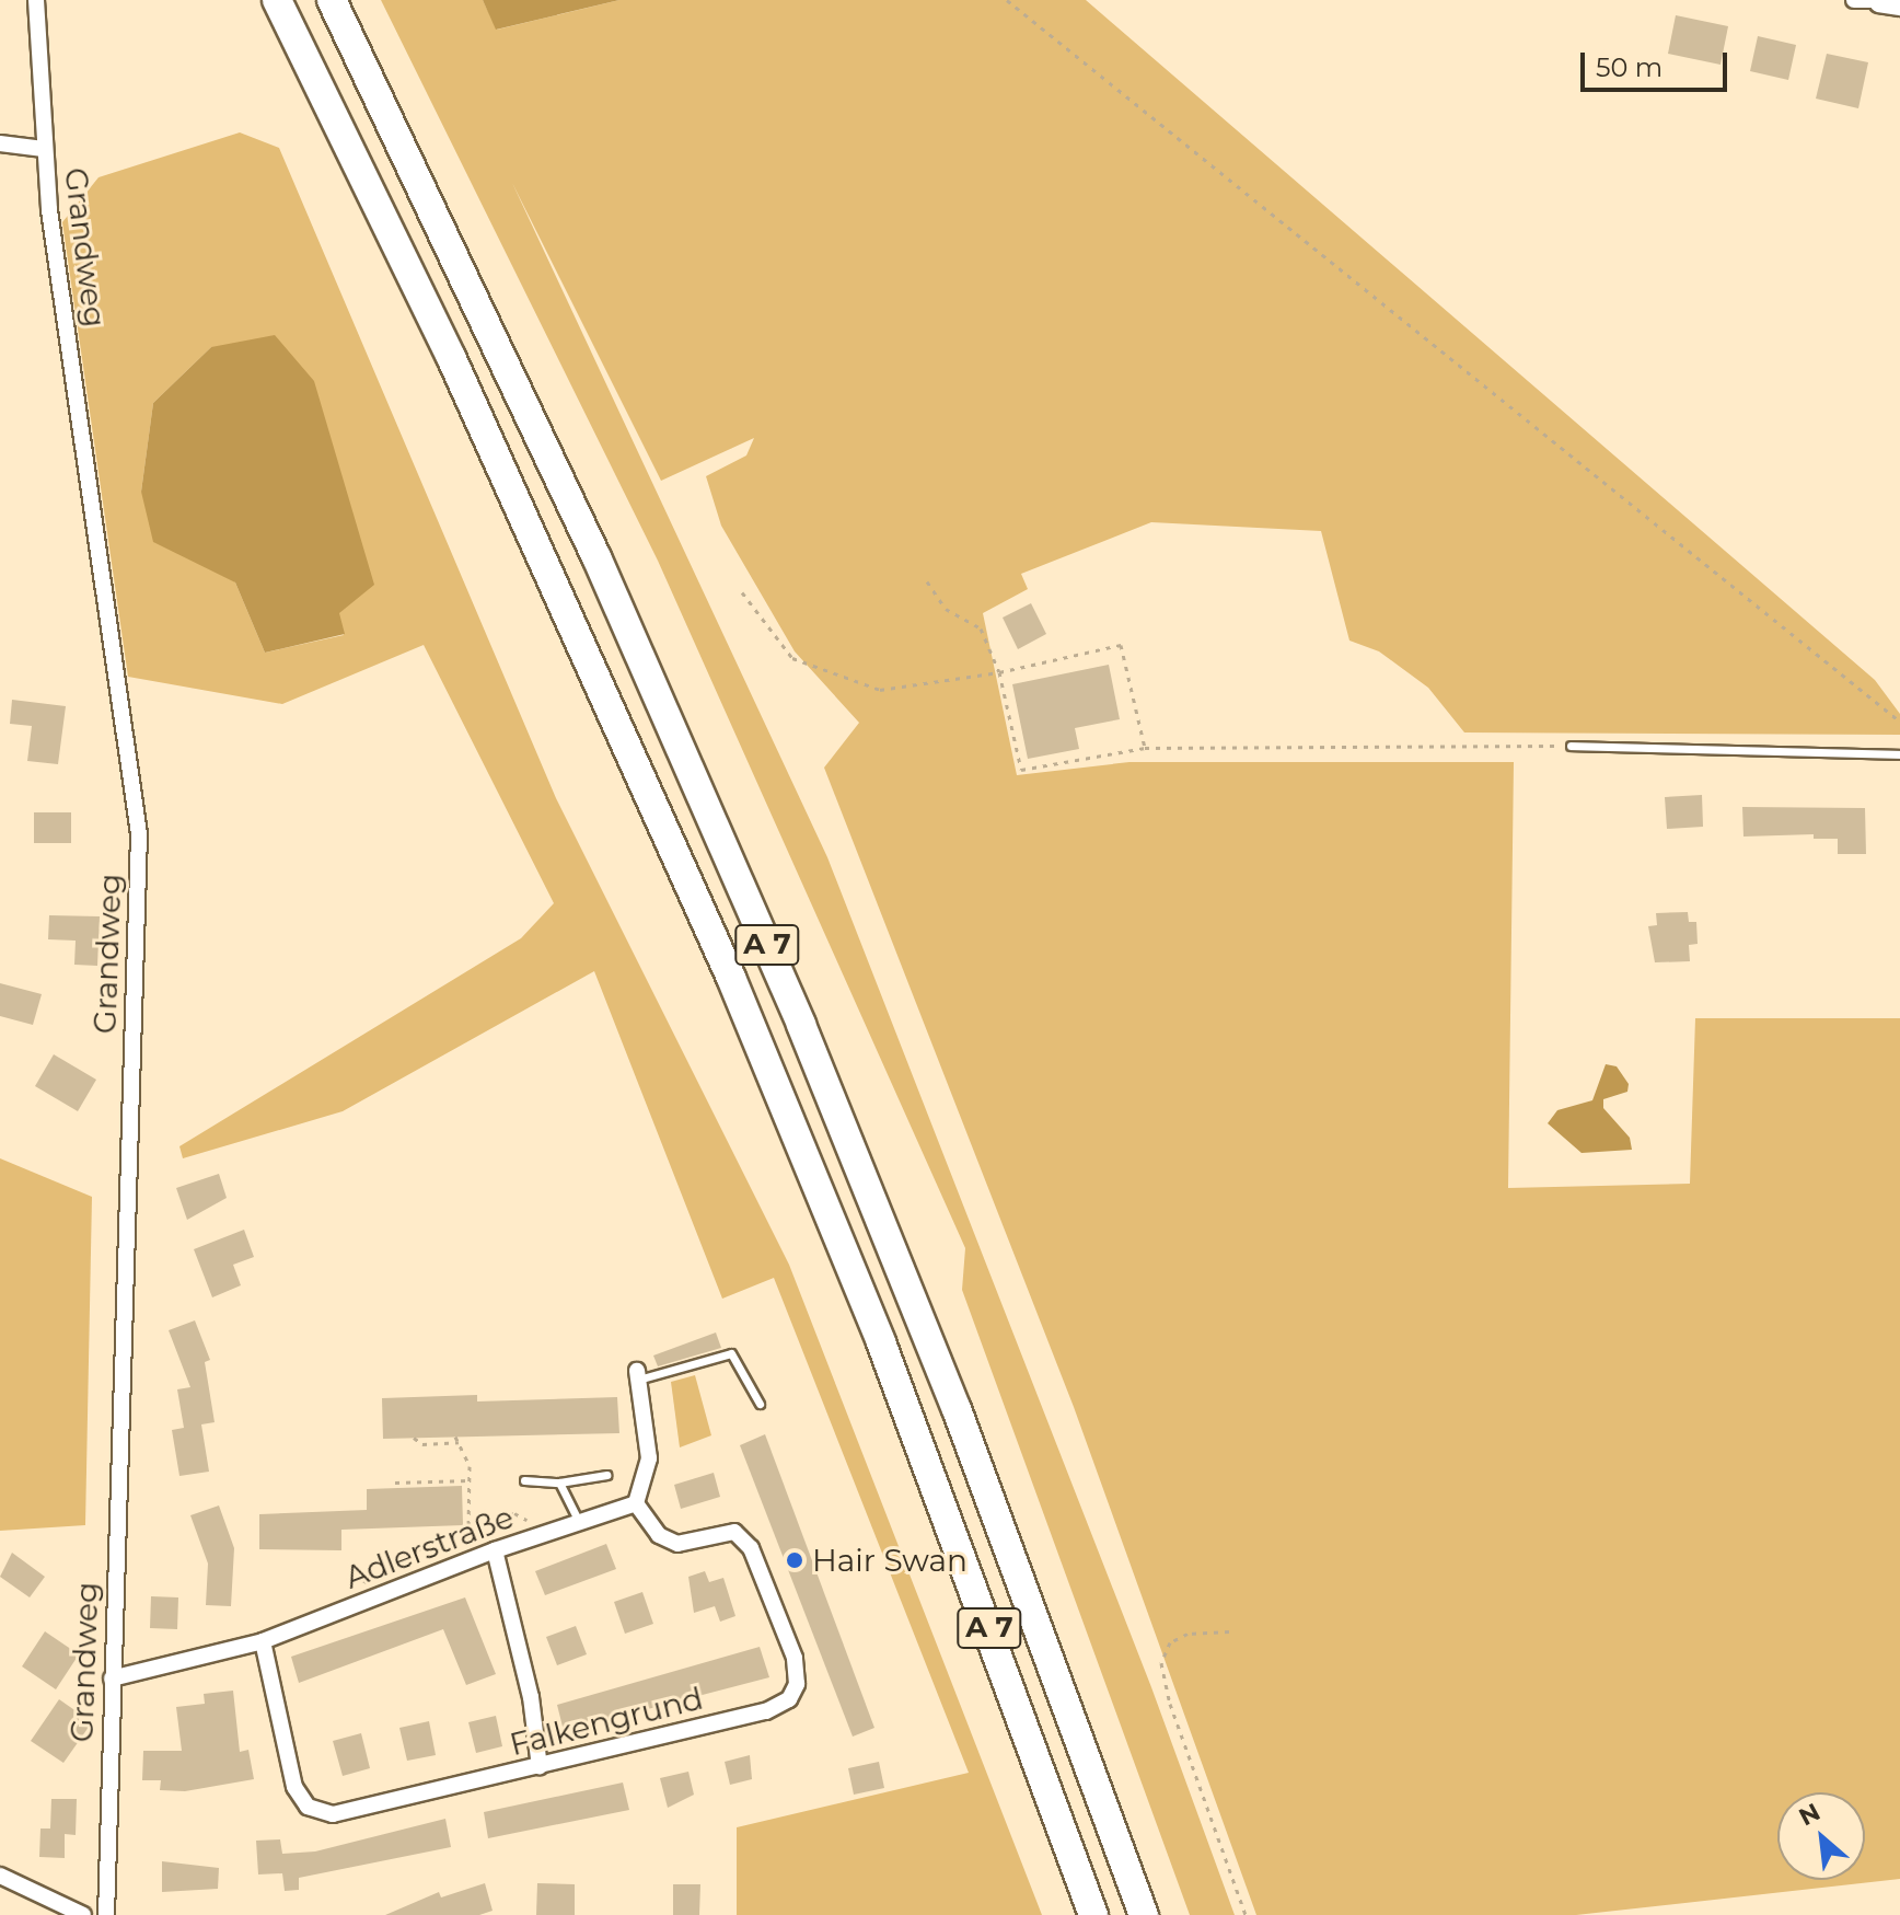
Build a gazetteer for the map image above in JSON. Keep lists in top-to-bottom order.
{
  "streets": {
    "highway": ["A 7"],
    "street": ["Grandweg", "Adlerstraße", "Falkengrund"]
  },
  "crossings": [
    ["Grandweg", "Adlerstraße"],
    ["Adlerstraße", "Falkengrund"]
  ],
  "places": ["Hair Swan"],
  "scale_bar": "50 m",
  "north": "top left"
}
